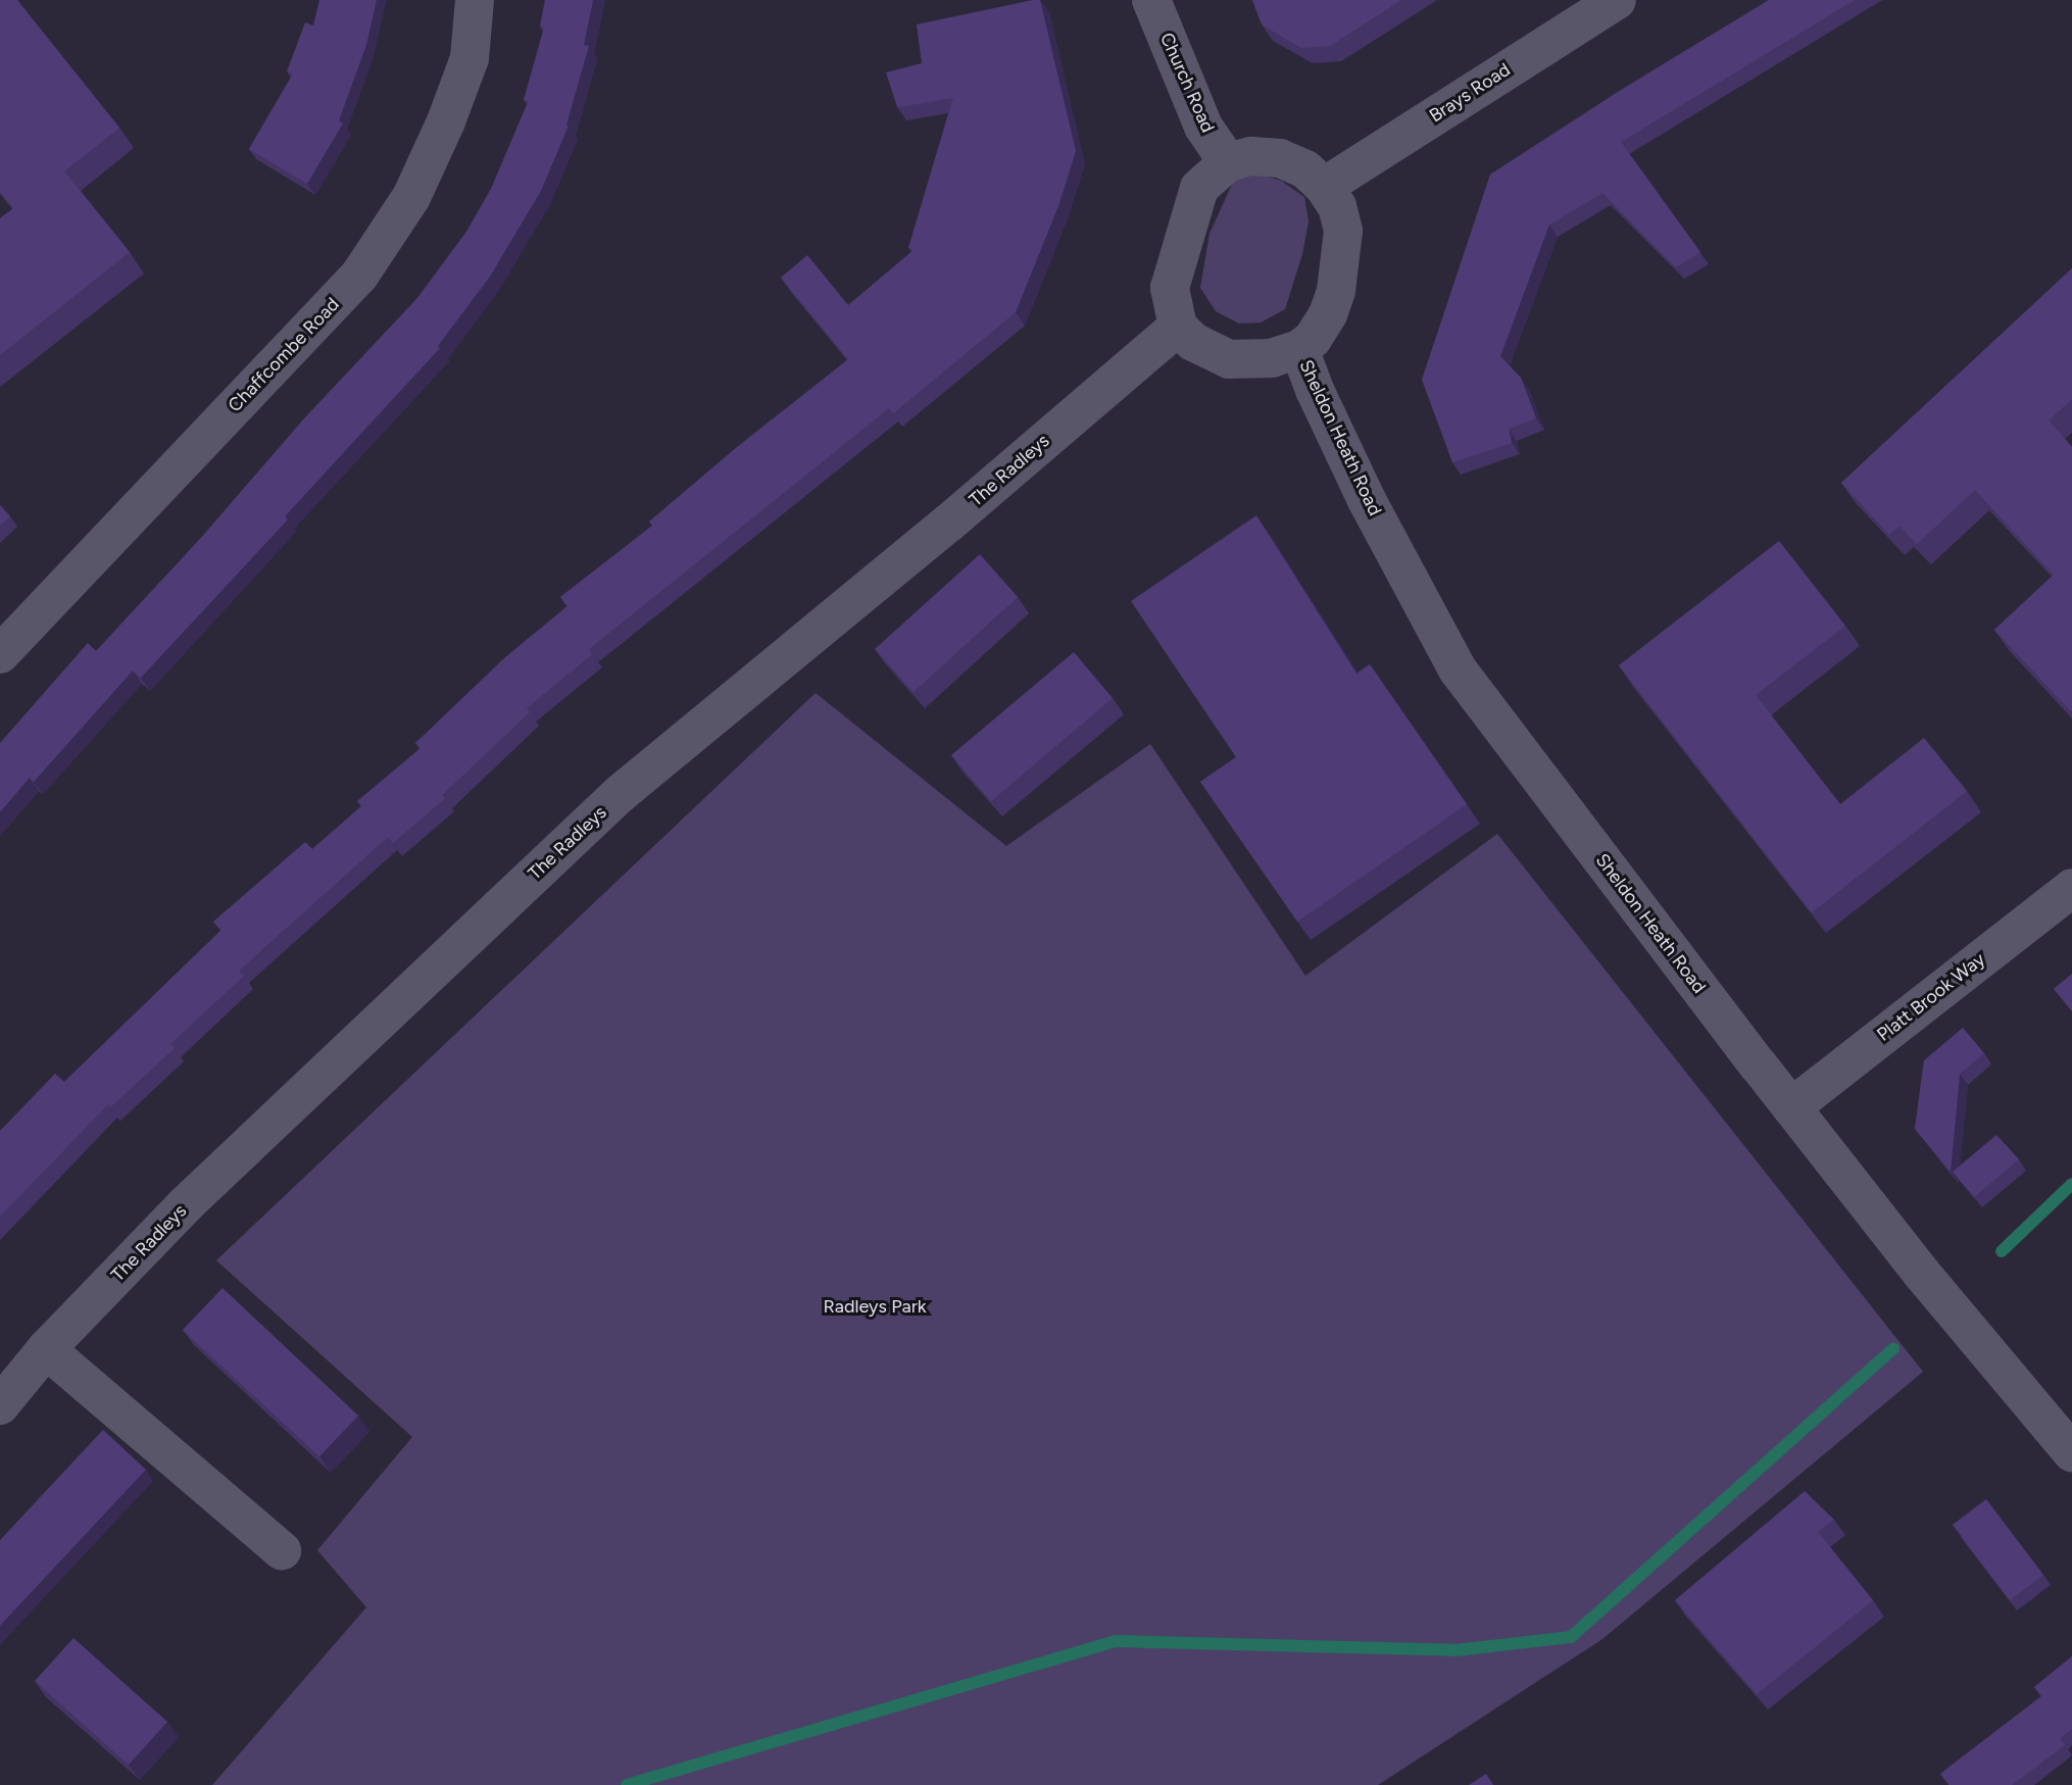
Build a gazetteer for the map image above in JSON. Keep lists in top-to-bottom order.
{
  "streets": {
    "street": [
      "Church Road",
      "Brays Road",
      "Chaffcombe Road",
      "Sheldon Heath Road",
      "The Radleys",
      "Platt Brook Way"
    ]
  },
  "crossings": [
    ["Church Road", "Brays Road"],
    ["Church Road", "Sheldon Heath Road"],
    ["Church Road", "The Radleys"],
    ["Brays Road", "Sheldon Heath Road"],
    ["Brays Road", "The Radleys"],
    ["Sheldon Heath Road", "The Radleys"],
    ["Sheldon Heath Road", "Platt Brook Way"]
  ],
  "parks": ["Radleys Park"]
}
